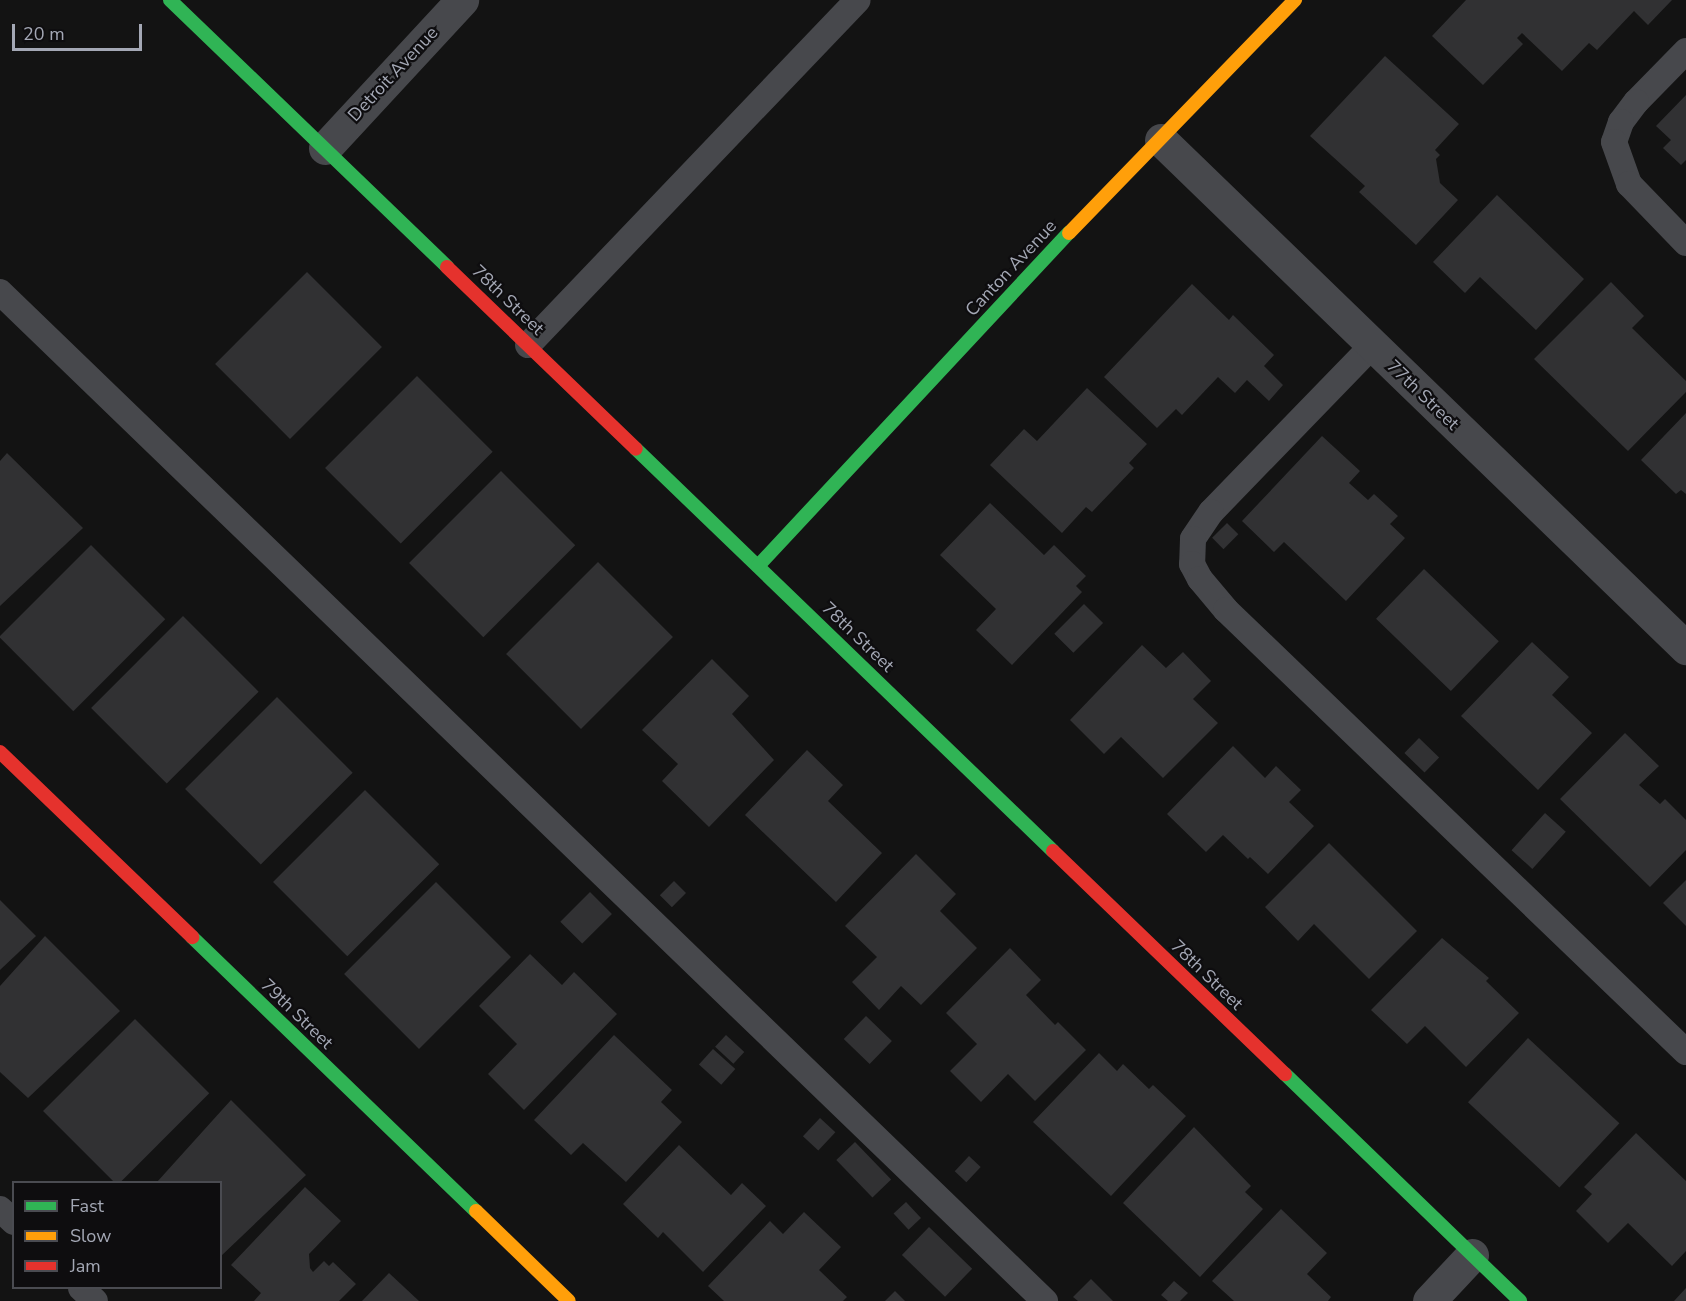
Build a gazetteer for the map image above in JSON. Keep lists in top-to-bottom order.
{
  "streets": {
    "street": [
      "Detroit Avenue",
      "Canton Avenue",
      "78th Street",
      "77th Street",
      "79th Street"
    ]
  },
  "crossings": [
    ["Detroit Avenue", "78th Street"],
    ["Canton Avenue", "78th Street"],
    ["Canton Avenue", "77th Street"]
  ],
  "legend": ["Fast", "Slow", "Jam"],
  "scale_bar": "20 m"
}
